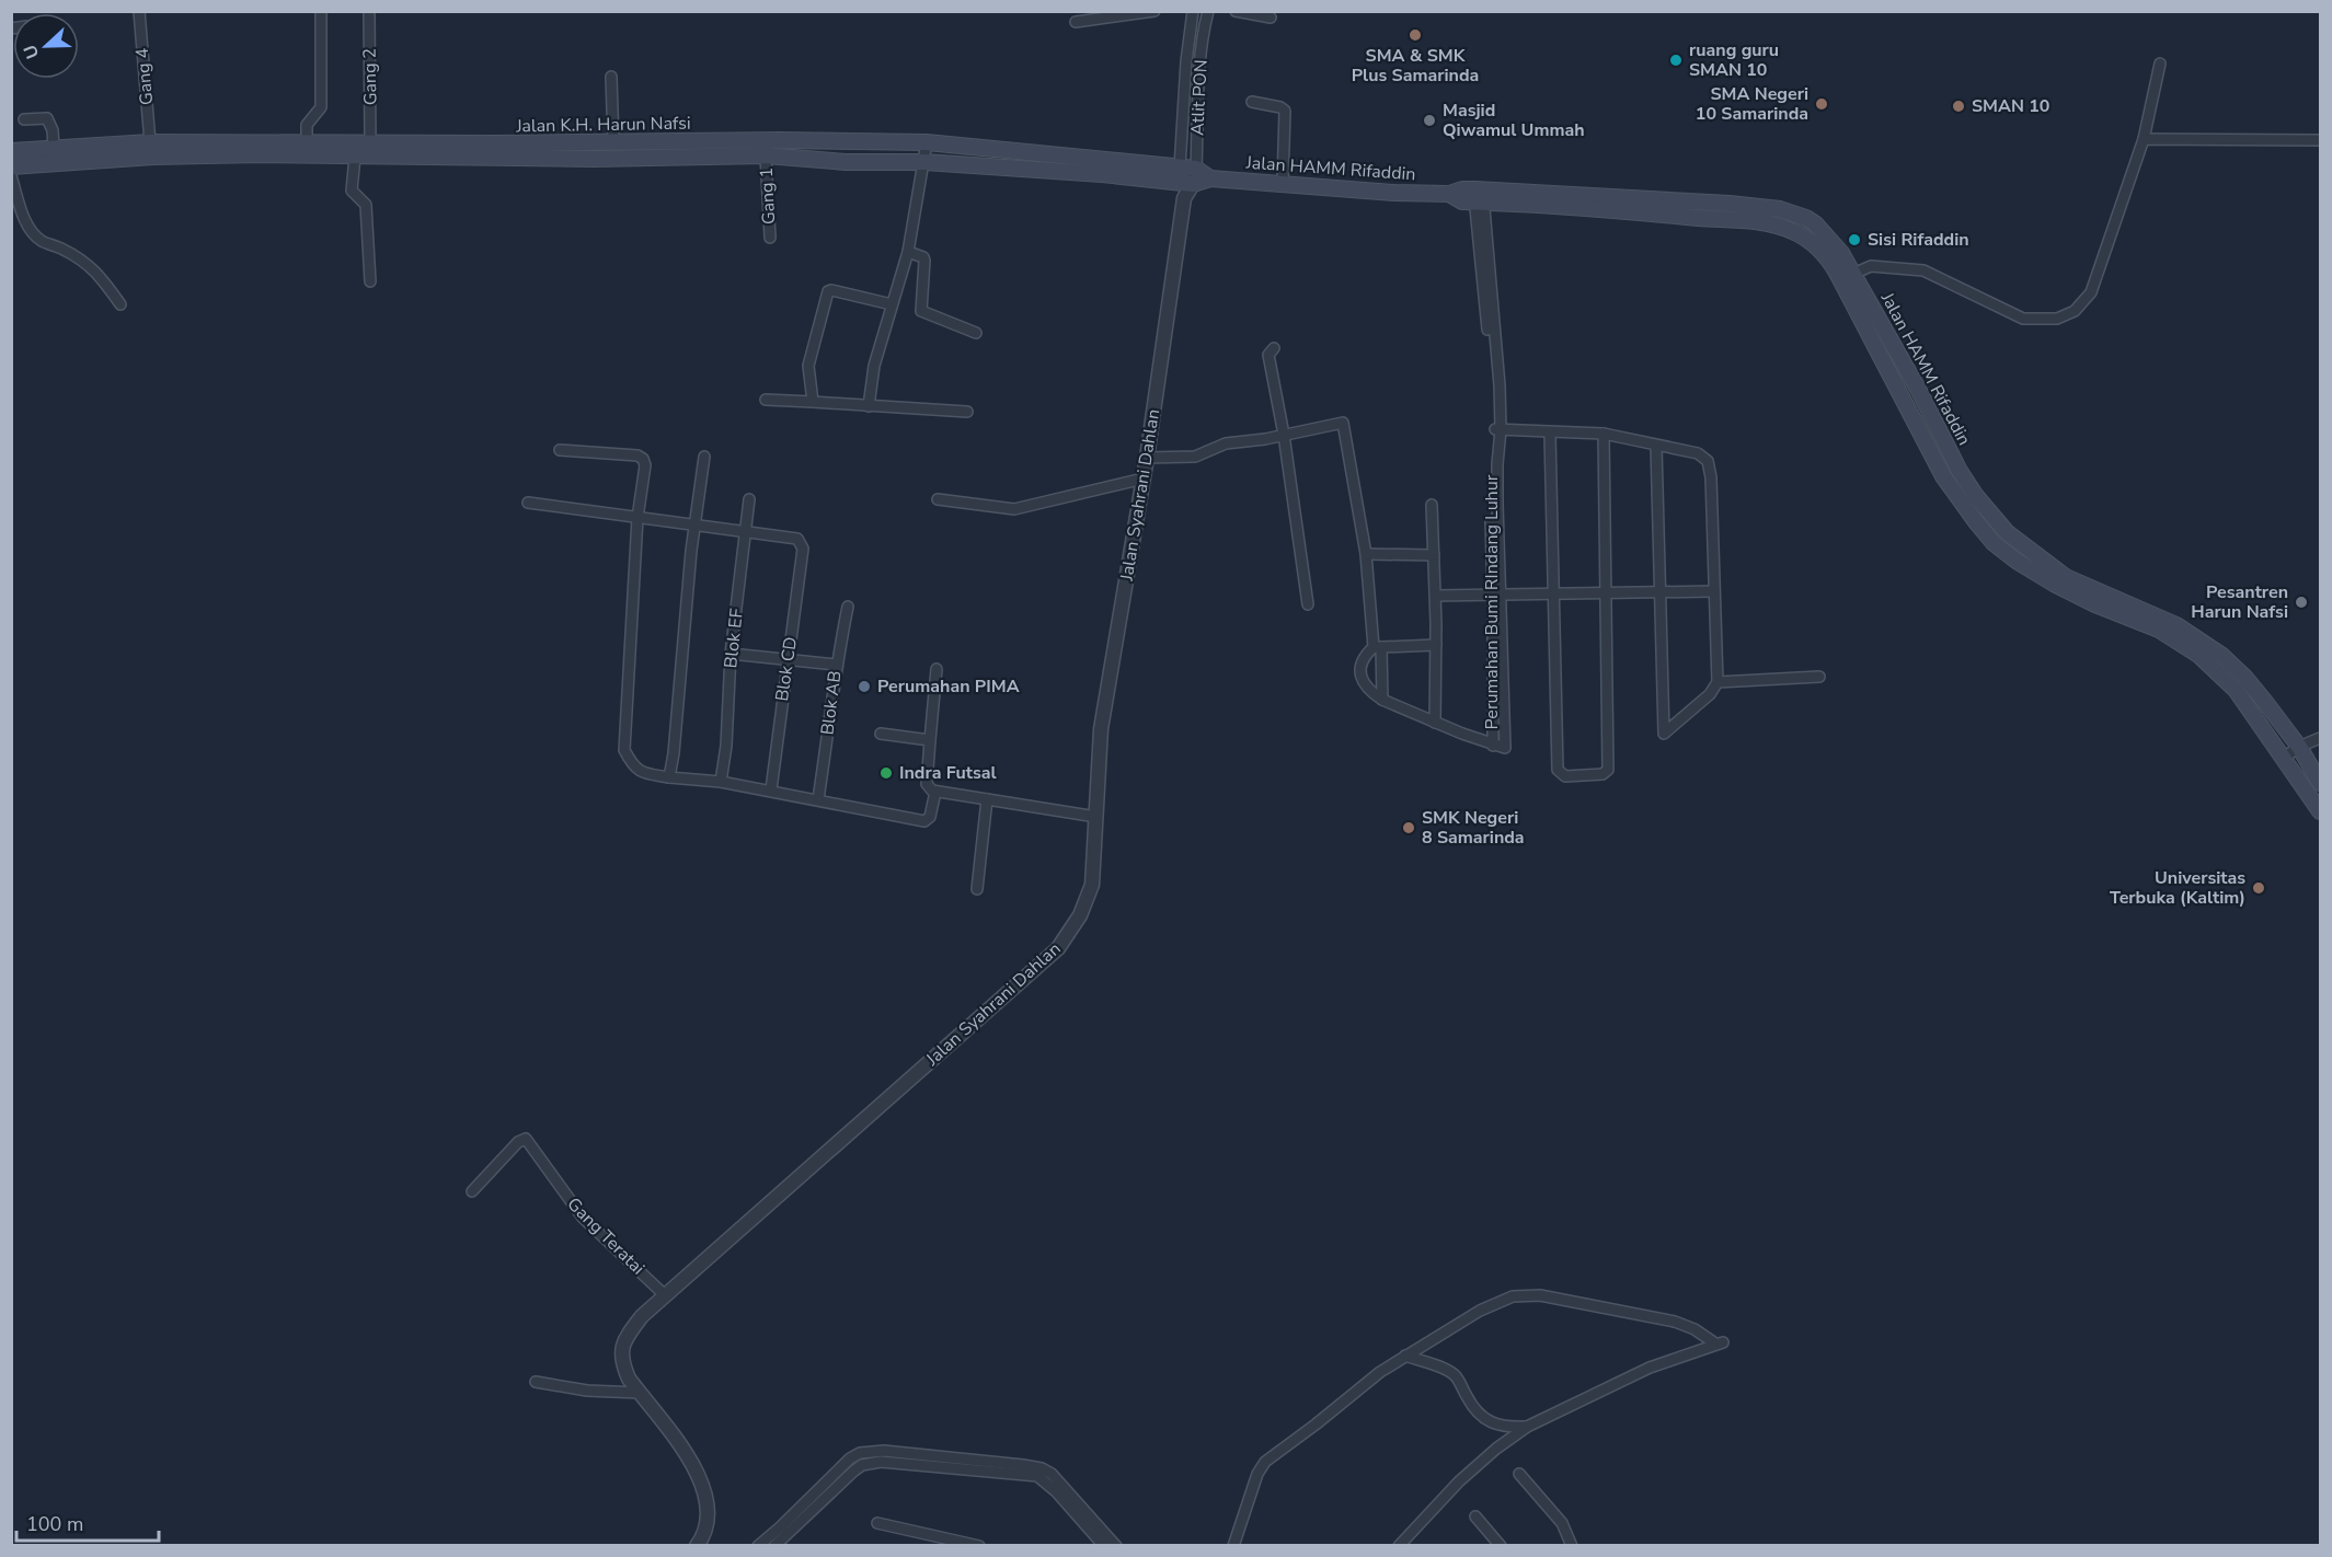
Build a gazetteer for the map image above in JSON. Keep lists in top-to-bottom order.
{
  "streets": {
    "main road": ["Jalan K.H. Harun Nafsi", "Jalan HAMM Rifaddin"],
    "street": [
      "Gang 4",
      "Gang 2",
      "Atlit PON",
      "Gang 1",
      "Jalan Syahrani Dahlan",
      "Perumahan Bumi RIndang Luhur",
      "Blok EF",
      "Blok CD",
      "Blok AB",
      "Gang Teratai"
    ]
  },
  "crossings": [
    ["Gang 4", "Jalan K.H. Harun Nafsi"],
    ["Gang 2", "Jalan K.H. Harun Nafsi"],
    ["Atlit PON", "Jalan K.H. Harun Nafsi"],
    ["Atlit PON", "Jalan HAMM Rifaddin"],
    ["Atlit PON", "Jalan Syahrani Dahlan"],
    ["Jalan K.H. Harun Nafsi", "Jalan HAMM Rifaddin"],
    ["Jalan K.H. Harun Nafsi", "Gang 1"],
    ["Jalan K.H. Harun Nafsi", "Jalan Syahrani Dahlan"],
    ["Jalan HAMM Rifaddin", "Jalan Syahrani Dahlan"],
    ["Jalan HAMM Rifaddin", "Perumahan Bumi RIndang Luhur"],
    ["Jalan Syahrani Dahlan", "Gang Teratai"],
    ["Blok EF", "Blok CD"]
  ],
  "places": [
    "SMA & SMK Plus Samarinda",
    "ruang guru SMAN 10",
    "SMA Negeri 10 Samarinda",
    "SMAN 10",
    "Masjid Qiwamul Ummah",
    "Sisi Rifaddin",
    "Pesantren Harun Nafsi",
    "Perumahan PIMA",
    "Indra Futsal",
    "SMK Negeri 8 Samarinda",
    "Universitas Terbuka (Kaltim)"
  ],
  "scale_bar": "100 m",
  "north": "left"
}
